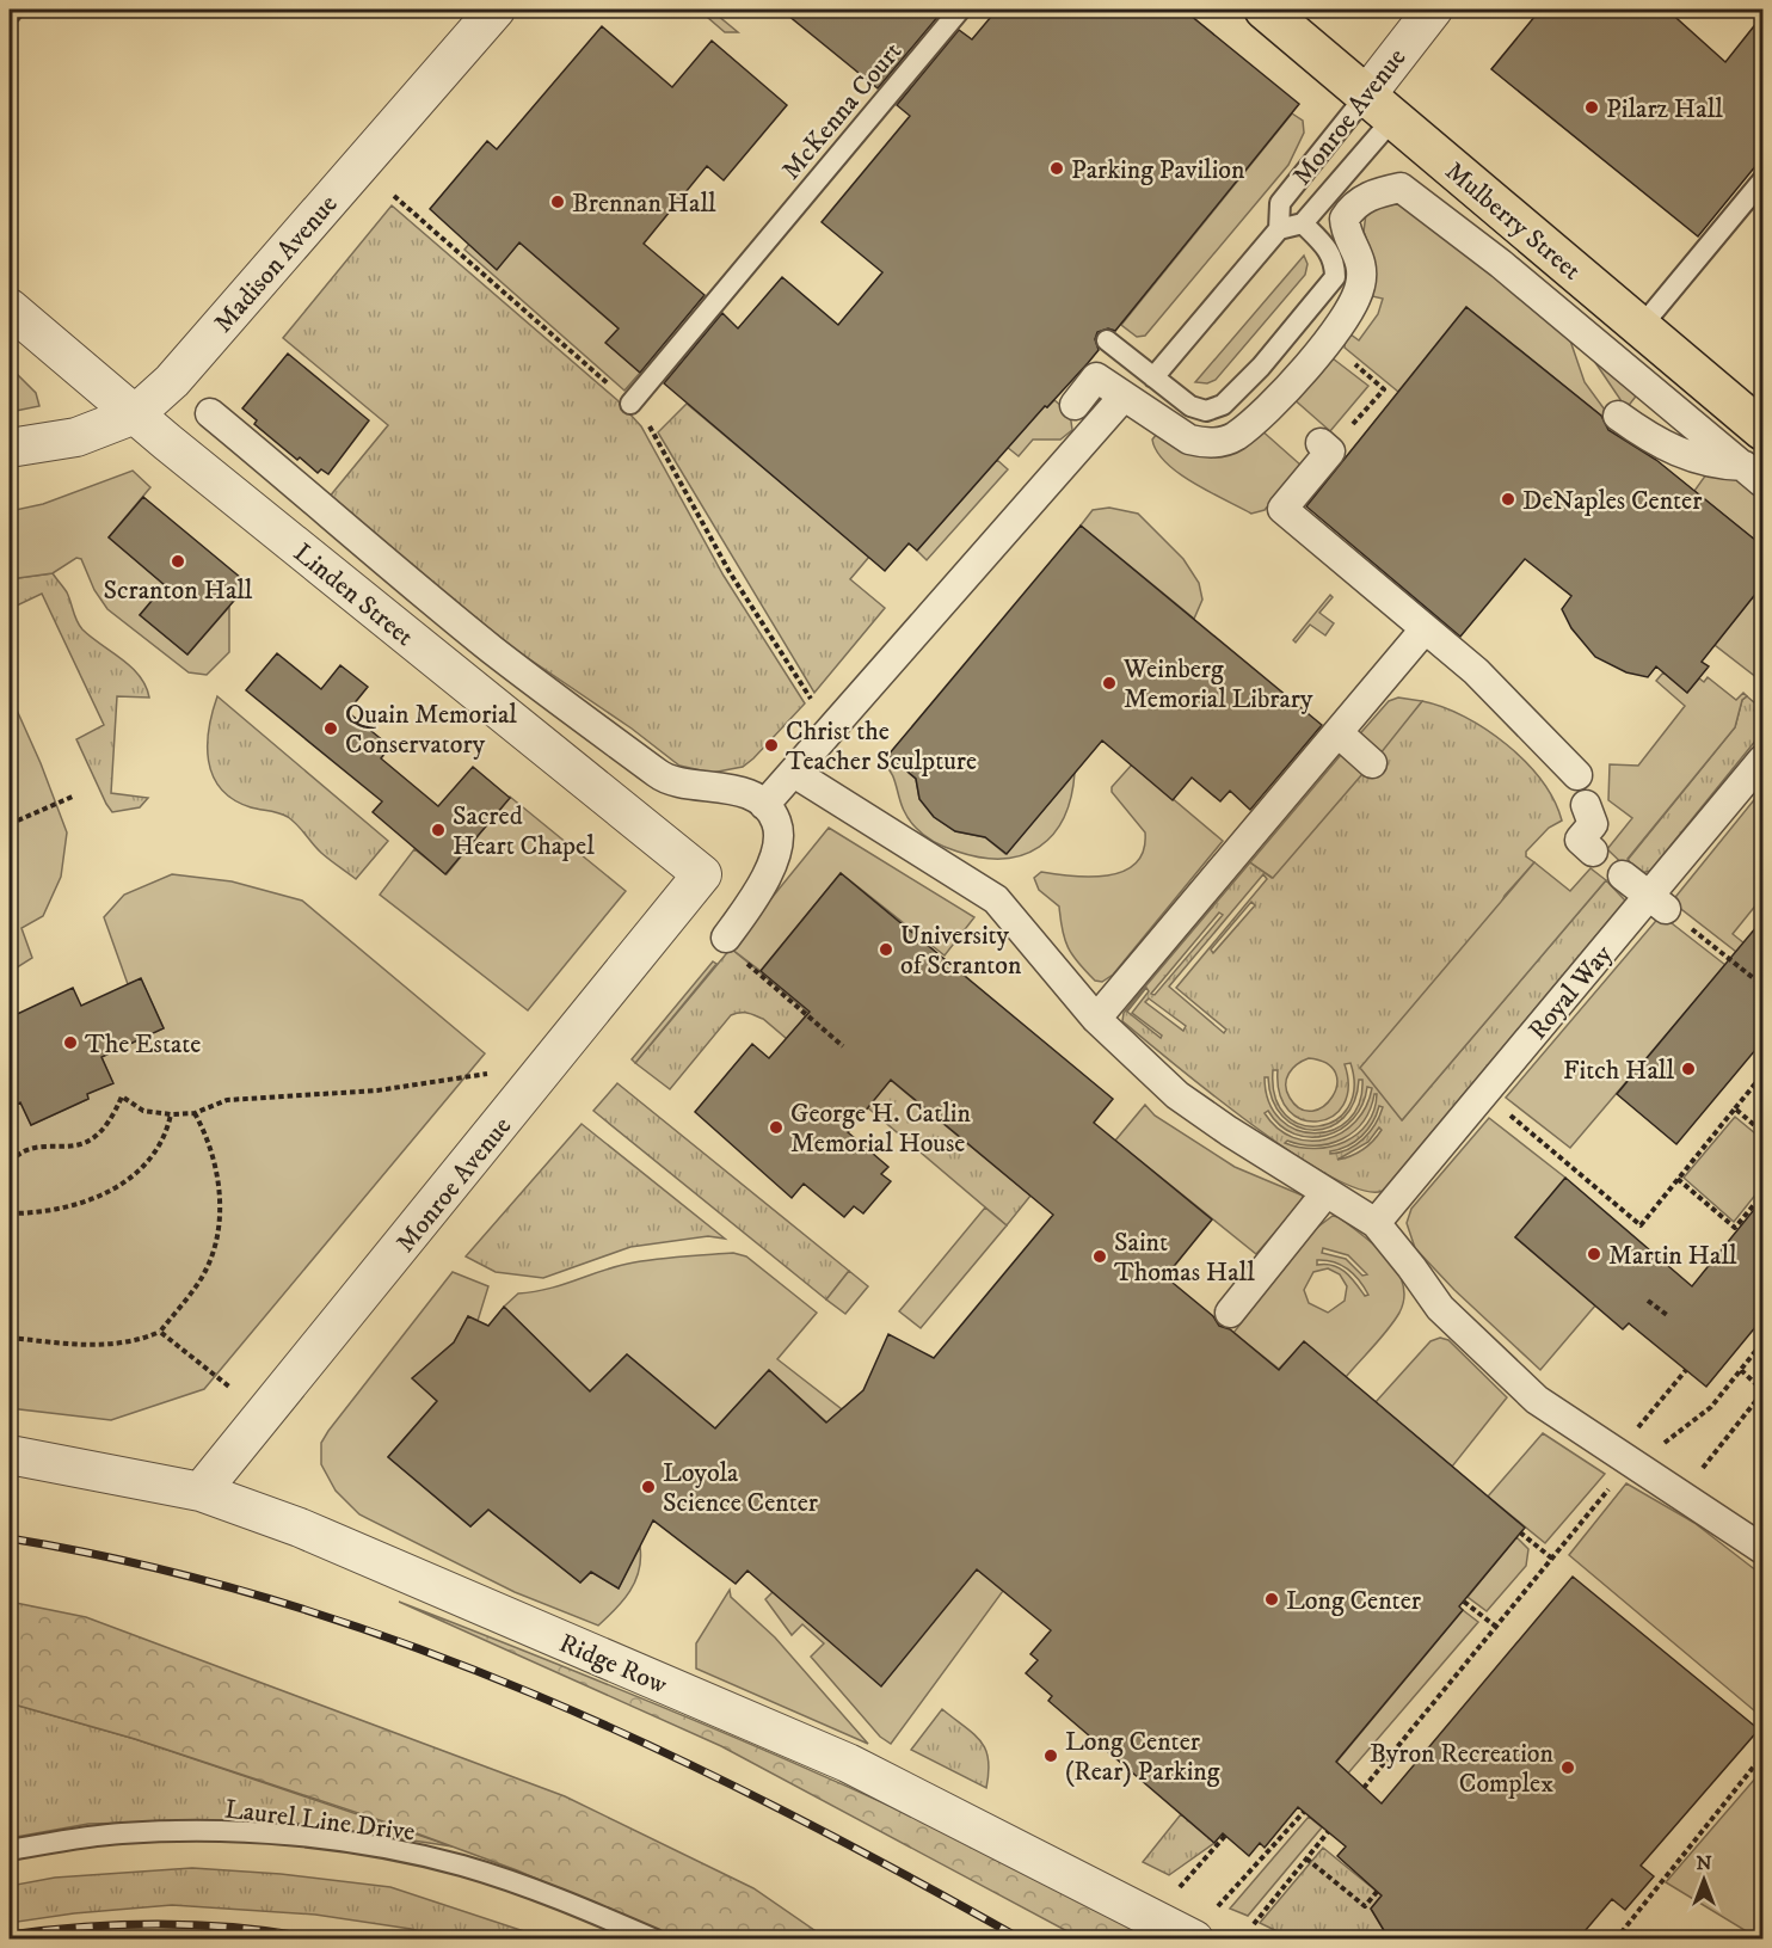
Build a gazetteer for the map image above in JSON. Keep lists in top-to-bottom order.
{
  "streets": {
    "main road": ["Mulberry Street"],
    "street": [
      "Monroe Avenue",
      "Madison Avenue",
      "Linden Street",
      "Royal Way",
      "Ridge Row"
    ],
    "lane": ["McKenna Court", "Laurel Line Drive"]
  },
  "crossings": [
    ["Monroe Avenue", "Mulberry Street"],
    ["Monroe Avenue", "Linden Street"],
    ["Monroe Avenue", "Ridge Row"],
    ["Madison Avenue", "Linden Street"]
  ],
  "places": [
    "Pilarz Hall",
    "Parking Pavilion",
    "Brennan Hall",
    "DeNaples Center",
    "Scranton Hall",
    "Weinberg Memorial Library",
    "Quain Memorial Conservatory",
    "Christ the Teacher Sculpture",
    "Sacred Heart Chapel",
    "University of Scranton",
    "The Estate",
    "Fitch Hall",
    "George H. Catlin Memorial House",
    "Martin Hall",
    "Saint Thomas Hall",
    "Loyola Science Center",
    "Long Center",
    "Long Center (Rear) Parking",
    "Byron Recreation Complex"
  ],
  "north": "top"
}
